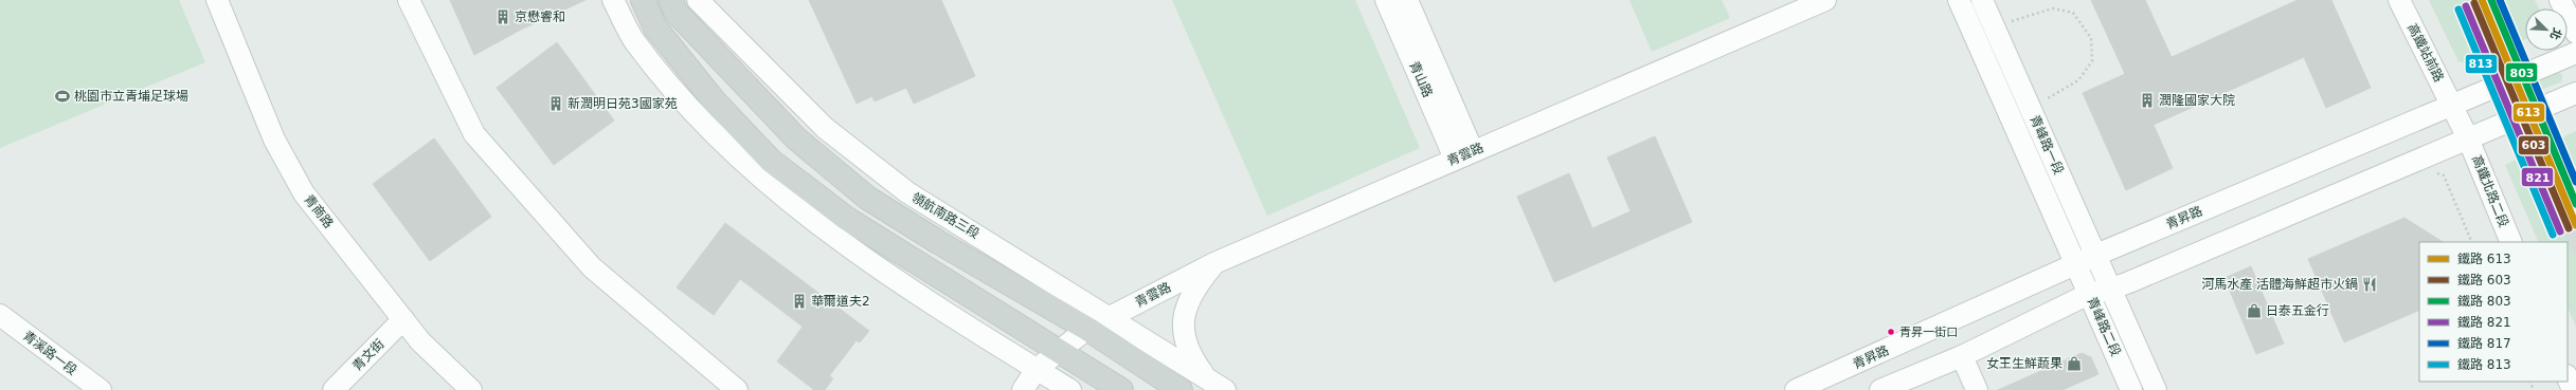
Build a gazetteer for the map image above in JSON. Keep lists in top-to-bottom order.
{
  "streets": {
    "main road": ["領航南路三段"],
    "street": [
      "高鐵站前路",
      "青山路",
      "青峰路一段",
      "青雲路",
      "高鐵北路二段",
      "青商路",
      "青昇路",
      "青峰路二段",
      "青溪路一段",
      "青文街"
    ]
  },
  "crossings": [
    ["高鐵站前路", "高鐵北路二段"],
    ["高鐵站前路", "青昇路"],
    ["青山路", "青雲路"],
    ["青峰路一段", "青昇路"],
    ["青峰路一段", "青峰路二段"],
    ["青雲路", "領航南路三段"],
    ["青商路", "青文街"],
    ["青昇路", "青峰路二段"]
  ],
  "places": {
    "building": [
      "京懋睿和",
      "潤隆國家大院",
      "新潤明日苑3國家苑",
      "華爾道夫2"
    ],
    "sports": ["桃園市立青埔足球場"],
    "restaurant": ["河馬水產 活體海鮮超市火鍋"],
    "shop": ["日泰五金行", "女王生鮮蔬果"],
    "other": ["青昇一街口"]
  },
  "lines": [
    "rail line 613",
    "rail line 803",
    "rail line 817",
    "rail line 603",
    "rail line 821",
    "rail line 813"
  ],
  "legend": [
    "鐵路 613",
    "鐵路 603",
    "鐵路 803",
    "鐵路 821",
    "鐵路 817",
    "鐵路 813"
  ],
  "north": "bottom right"
}
